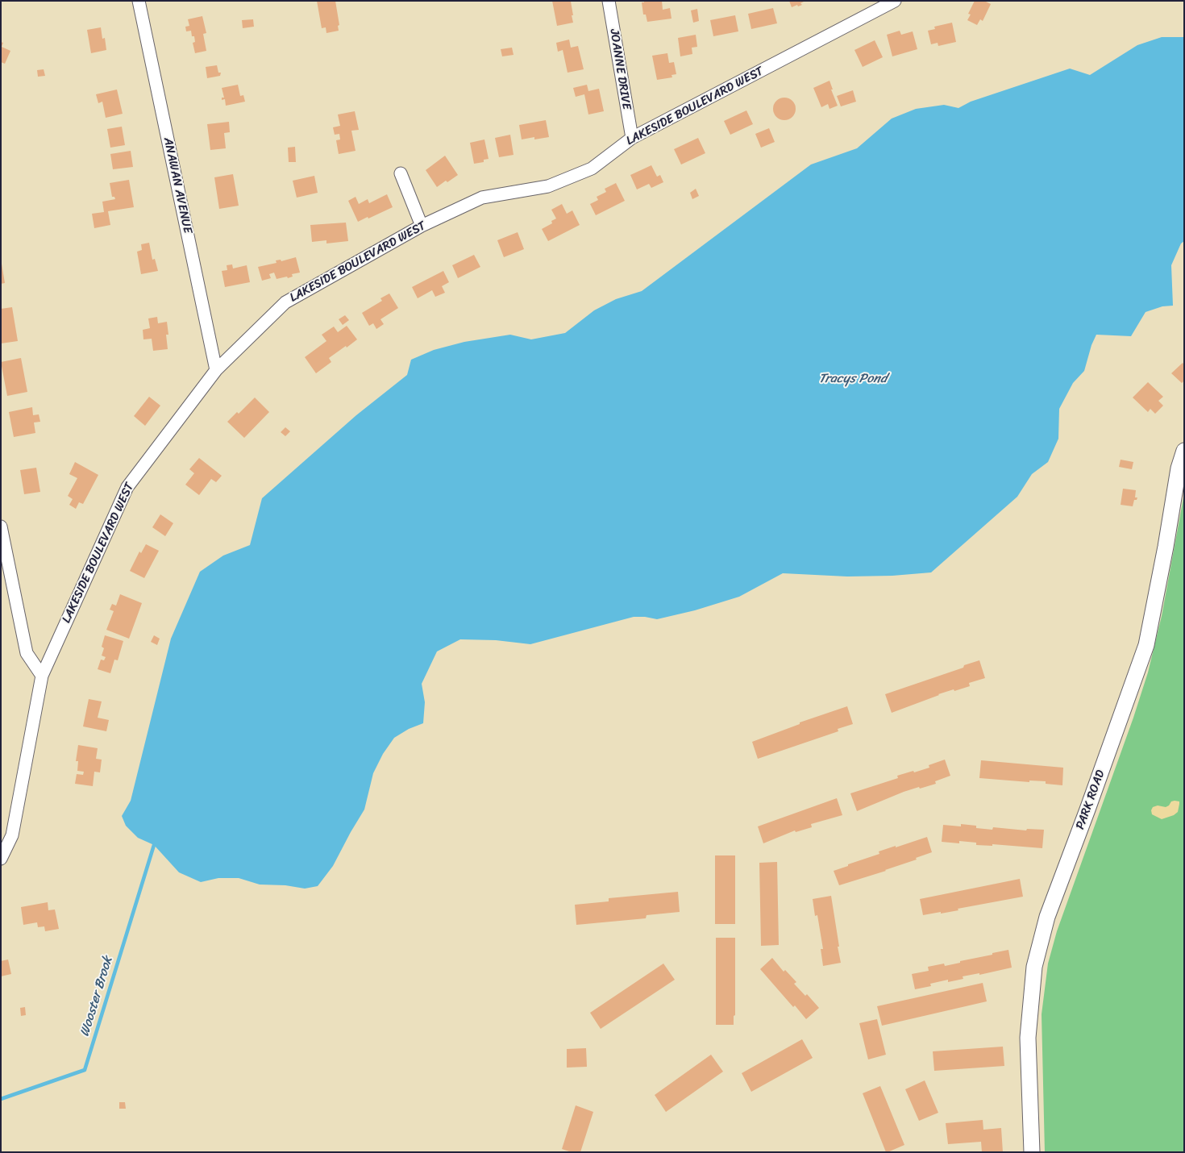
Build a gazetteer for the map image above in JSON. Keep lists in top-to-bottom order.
{
  "streets": {
    "main road": ["PARK ROAD"],
    "street": ["JOANNE DRIVE", "LAKESIDE BOULEVARD WEST", "ANAWAN AVENUE"]
  },
  "crossings": [
    ["JOANNE DRIVE", "LAKESIDE BOULEVARD WEST"],
    ["LAKESIDE BOULEVARD WEST", "ANAWAN AVENUE"]
  ],
  "water": ["Tracys Pond", "Wooster Brook"]
}
